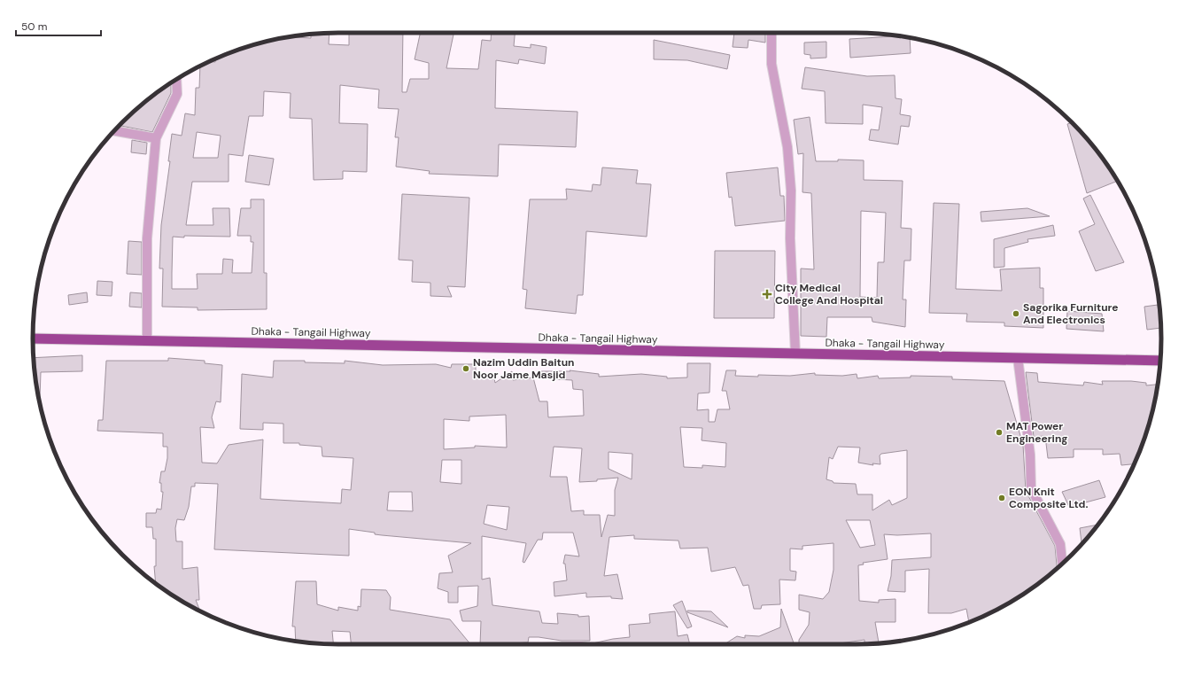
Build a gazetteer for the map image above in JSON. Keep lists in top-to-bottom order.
{
  "streets": {
    "highway": ["Dhaka - Tangail Highway"]
  },
  "places": {
    "health": ["City Medical College And Hospital"],
    "other": [
      "Sagorika Furniture And Electronics",
      "Nazim Uddin Baitun Noor Jame Masjid",
      "MAT Power Engineering",
      "EON Knit Composite Ltd."
    ]
  },
  "scale_bar": "50 m"
}
